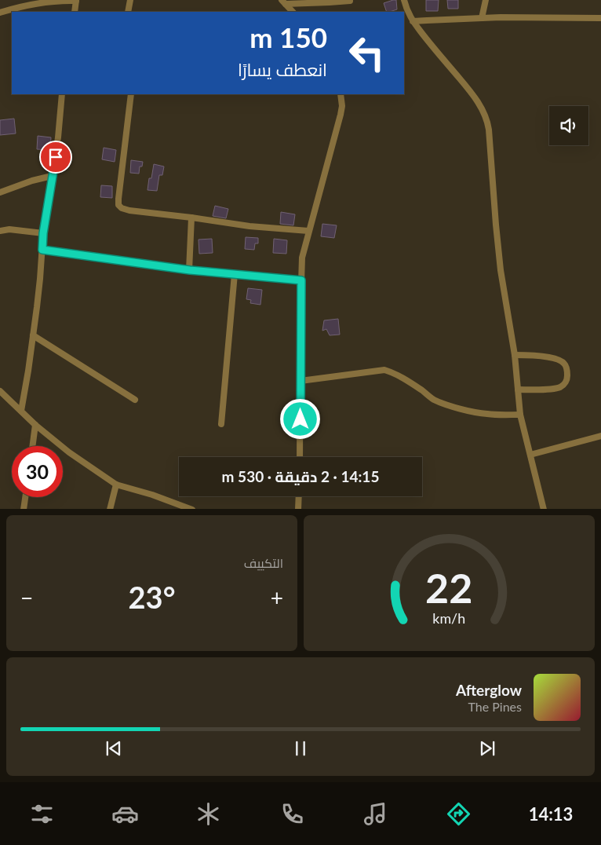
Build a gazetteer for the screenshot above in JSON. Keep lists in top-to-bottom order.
{
  "page": {
    "turn": ["150 m", "انعطف يسارًا"],
    "limit": "30",
    "trip": "14:15 · 2 دقيقة · 530 m",
    "tile": "التكييف",
    "heat": ["−", "23°", "+"],
    "song": ["Afterglow", "The Pines"],
    "tabs": "14:13",
    "gauge": ["22", "km/h"]
  }
}
